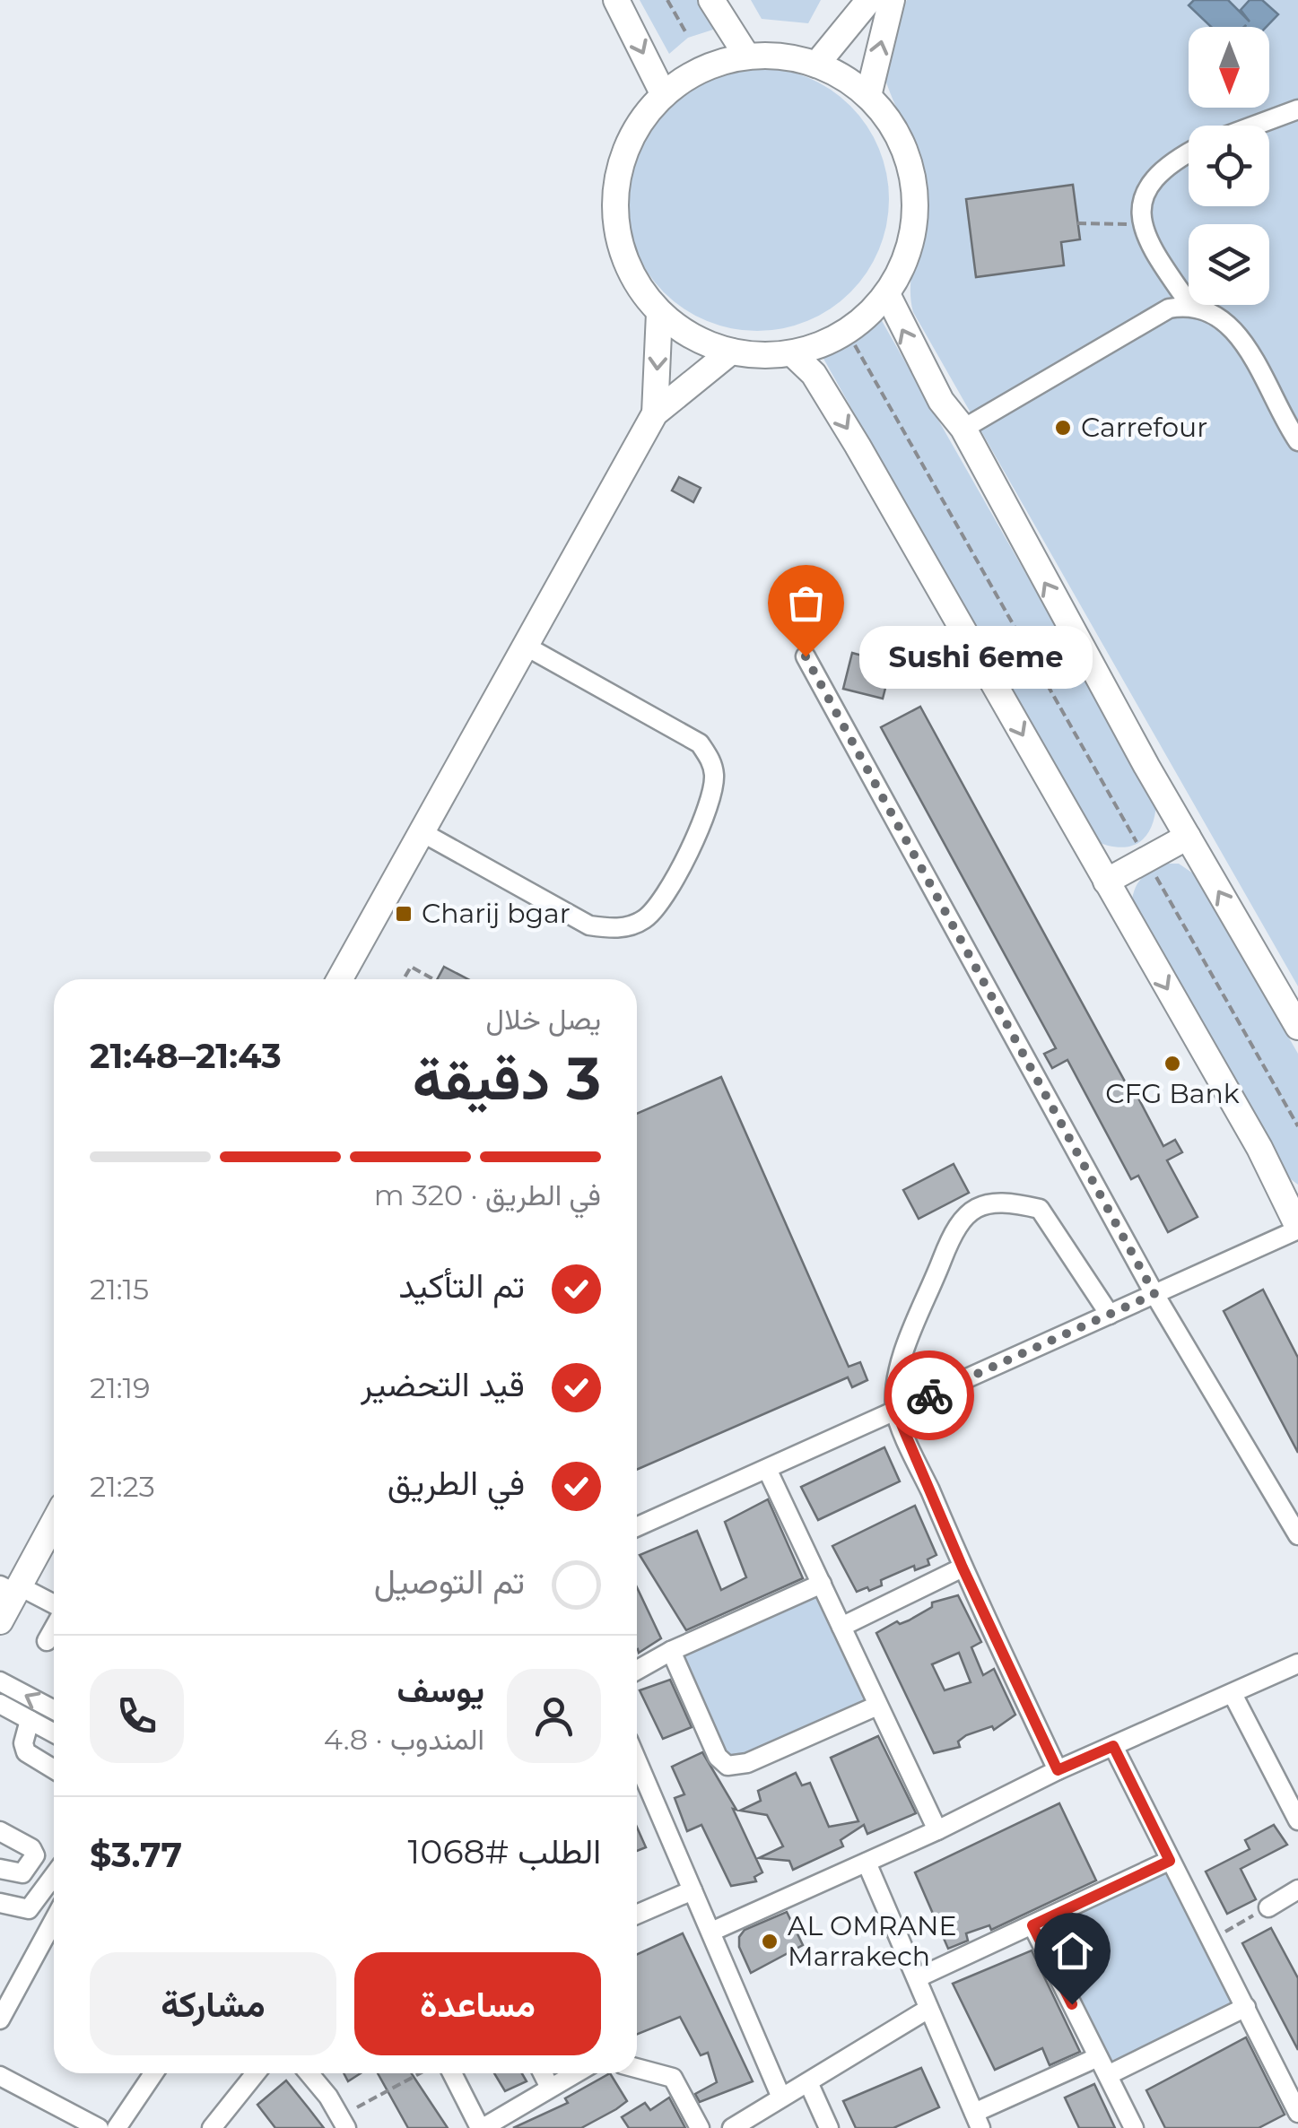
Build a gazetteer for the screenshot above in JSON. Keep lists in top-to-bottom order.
{
  "places": {
    "other": [
      "Carrefour",
      "Sushi 6eme",
      "CFG Bank",
      "AL OMRANE Marrakech"
    ],
    "transit": ["Charij bgar"]
  },
  "north": "bottom",
  "page": {
    "bubble": "Sushi 6eme",
    "heading": ["3 دقيقة", "يصل خلال", "21:43–21:48"],
    "panel": [
      "يوسف",
      "المندوب · 4.8",
      "الطلب #1068",
      "$3.77"
    ],
    "bar": "في الطريق · 320 m",
    "list": [
      ["تم التأكيد", "21:15"],
      ["قيد التحضير", "21:19"],
      ["في الطريق", "21:23"],
      "تم التوصيل"
    ],
    "buttons": ["مساعدة", "مشاركة"]
  }
}
